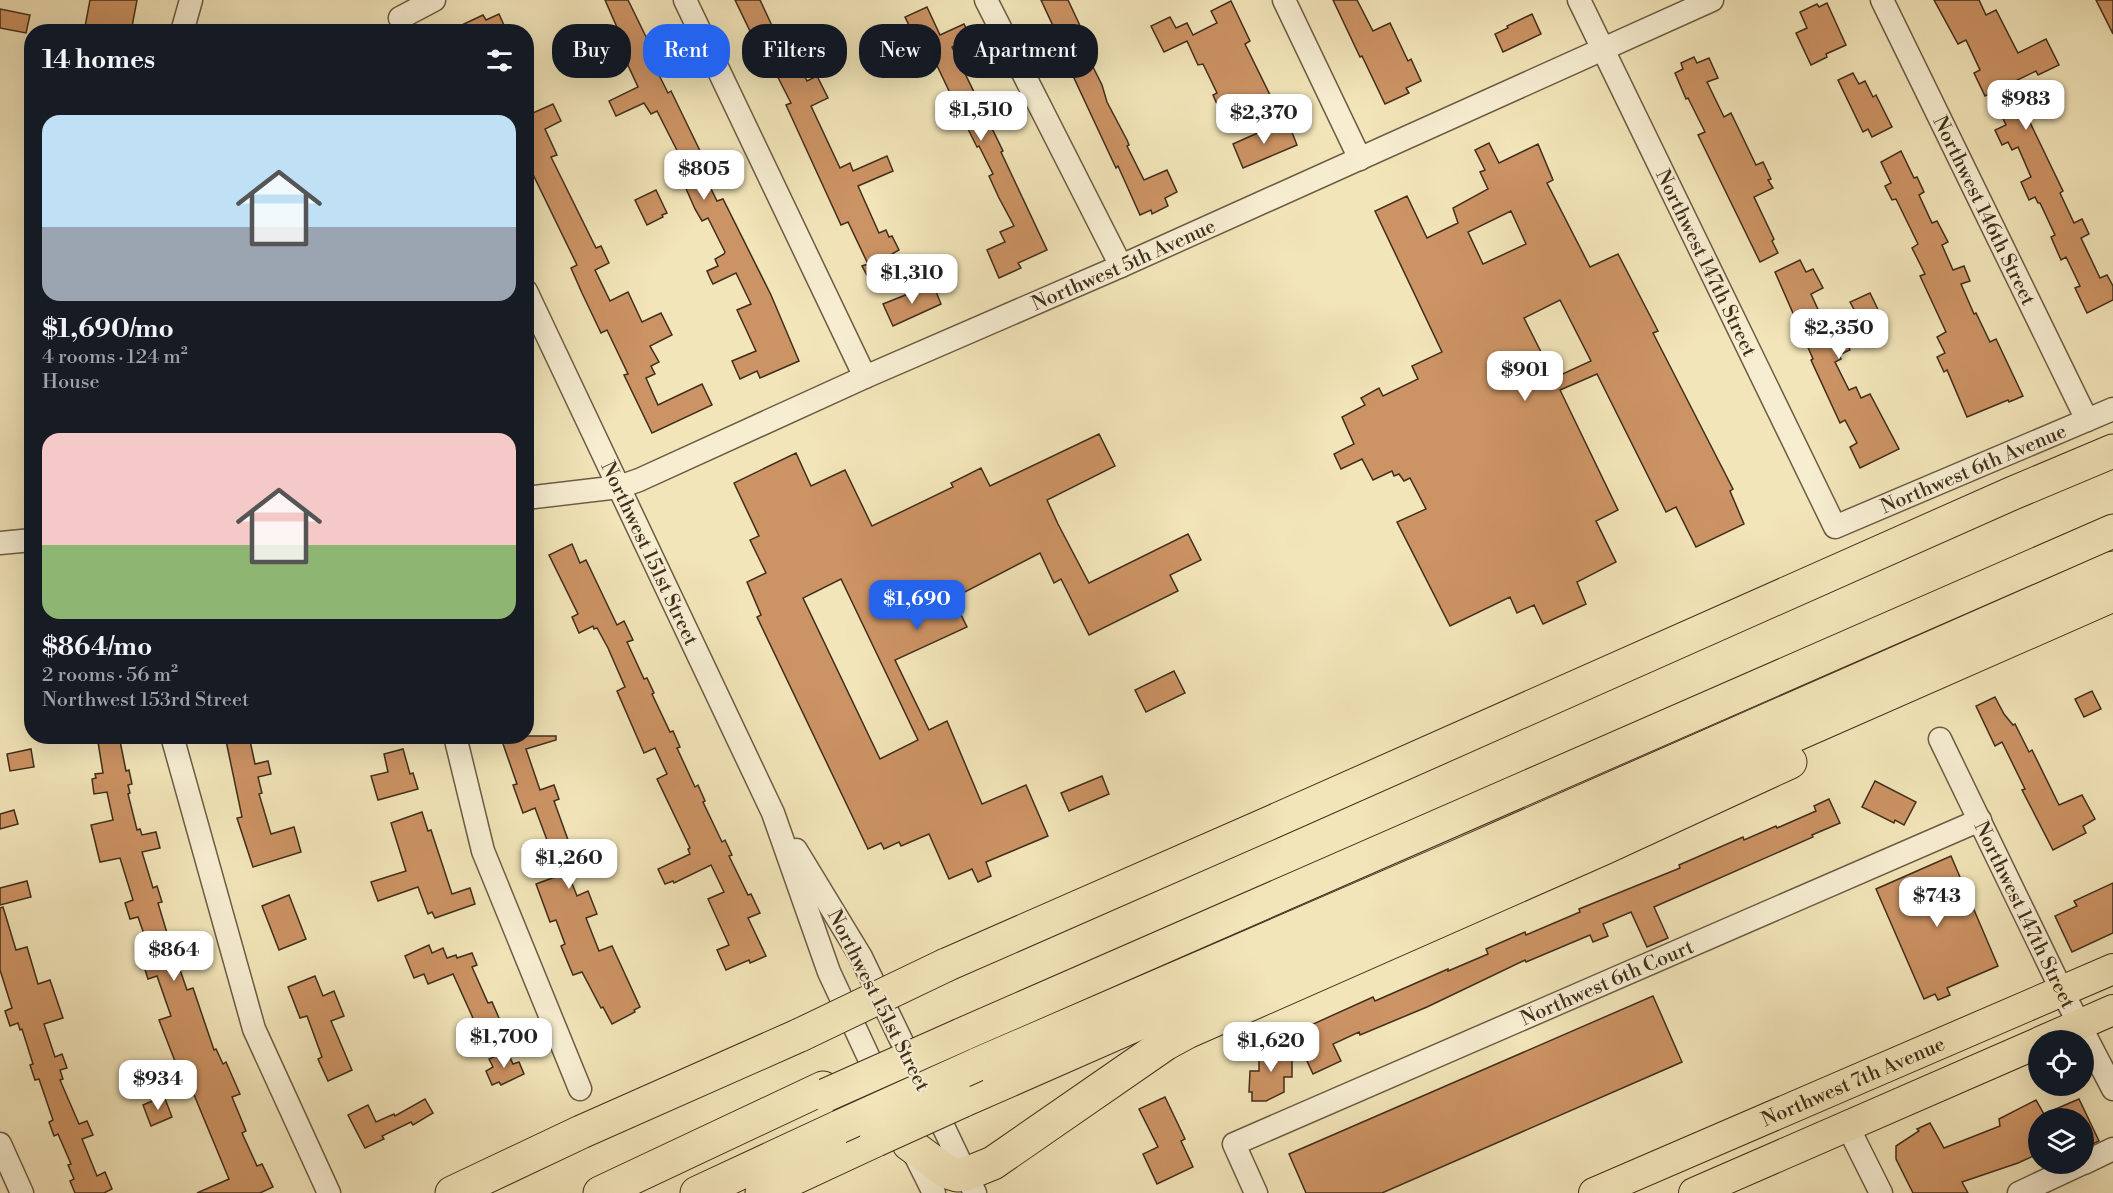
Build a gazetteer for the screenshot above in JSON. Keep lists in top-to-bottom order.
{
  "streets": {
    "main road": ["Northwest 7th Avenue"],
    "street": [
      "Northwest 146th Street",
      "Northwest 5th Avenue",
      "Northwest 147th Street",
      "Northwest 6th Avenue",
      "Northwest 151st Street",
      "Northwest 6th Court"
    ]
  },
  "crossings": [
    ["Northwest 146th Street", "Northwest 6th Avenue"],
    ["Northwest 5th Avenue", "Northwest 147th Street"],
    ["Northwest 5th Avenue", "Northwest 151st Street"],
    ["Northwest 147th Street", "Northwest 6th Avenue"],
    ["Northwest 147th Street", "Northwest 6th Court"],
    ["Northwest 147th Street", "Northwest 7th Avenue"]
  ],
  "page": {
    "chip": [
      "Buy",
      "Rent",
      "Filters",
      "New",
      "Apartment"
    ],
    "heading": "14 homes",
    "price": [
      "$983",
      "$1,510",
      "$2,370",
      "$805",
      "$1,310",
      "$2,350",
      "$901",
      "$1,690",
      "$1,260",
      "$743",
      "$864",
      "$1,700",
      "$1,620",
      "$934"
    ],
    "list": [
      {
        "name": "$1,690/mo",
        "note": "4 rooms · 124 m² · House"
      },
      {
        "name": "$864/mo",
        "note": "2 rooms · 56 m² · Northwest 153rd Street"
      }
    ]
  }
}
